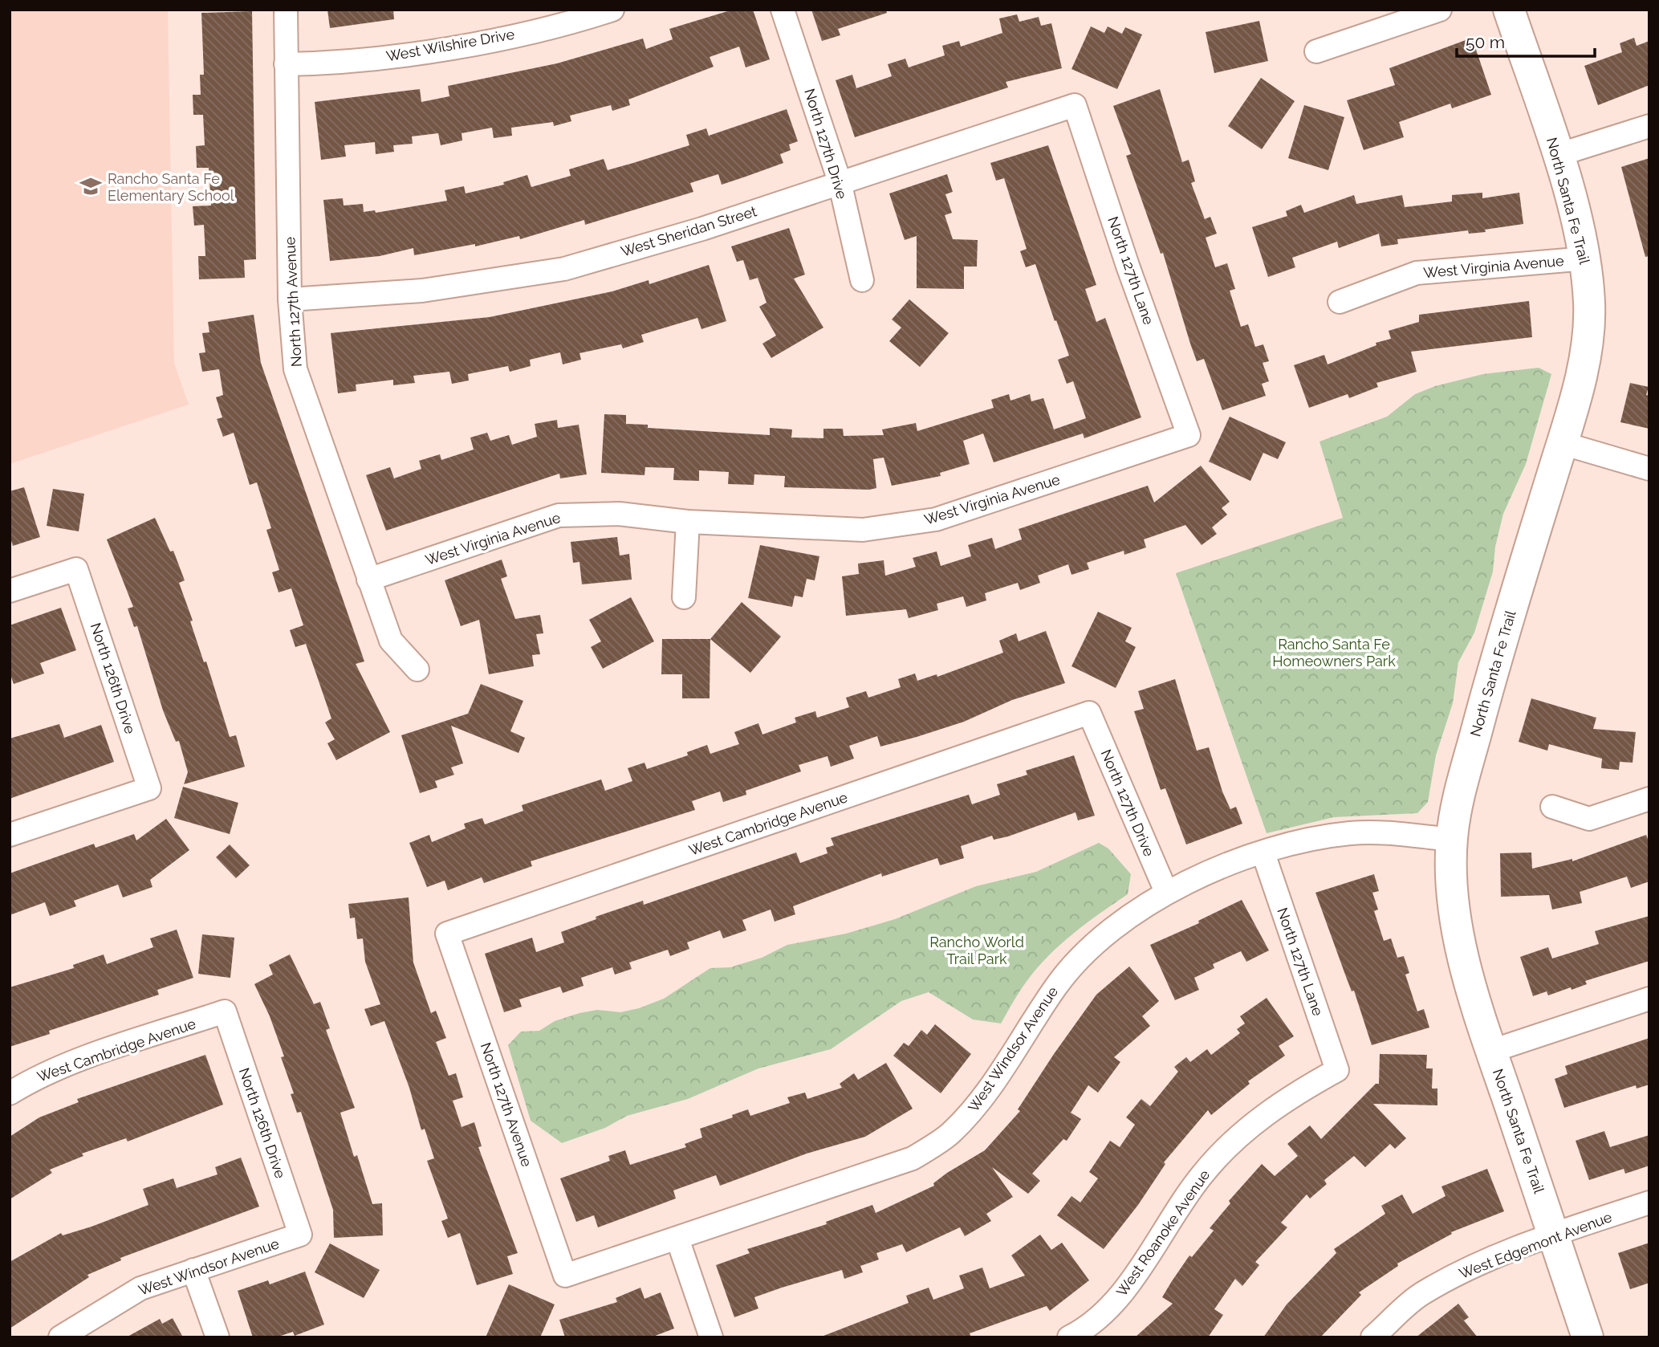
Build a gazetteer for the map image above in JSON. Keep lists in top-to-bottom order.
{
  "streets": {
    "street": [
      "West Wilshire Drive",
      "North 127th Drive",
      "North Santa Fe Trail",
      "West Sheridan Street",
      "West Virginia Avenue",
      "North 127th Lane",
      "North 127th Avenue",
      "North 126th Drive",
      "West Cambridge Avenue",
      "West Windsor Avenue",
      "West Roanoke Avenue",
      "West Edgemont Avenue"
    ]
  },
  "crossings": [
    ["West Wilshire Drive", "North 127th Avenue"],
    ["North 127th Drive", "West Sheridan Street"],
    ["North 127th Drive", "West Cambridge Avenue"],
    ["North 127th Drive", "West Windsor Avenue"],
    ["North Santa Fe Trail", "West Virginia Avenue"],
    ["North Santa Fe Trail", "West Windsor Avenue"],
    ["North Santa Fe Trail", "West Edgemont Avenue"],
    ["West Sheridan Street", "North 127th Lane"],
    ["West Sheridan Street", "North 127th Avenue"],
    ["West Virginia Avenue", "North 127th Lane"],
    ["West Virginia Avenue", "North 127th Avenue"],
    ["North 127th Lane", "West Windsor Avenue"],
    ["North 127th Lane", "West Roanoke Avenue"],
    ["North 127th Avenue", "West Cambridge Avenue"],
    ["North 127th Avenue", "West Windsor Avenue"],
    ["North 126th Drive", "West Cambridge Avenue"],
    ["North 126th Drive", "West Windsor Avenue"]
  ],
  "parks": ["Rancho Santa Fe Homeowners Park", "Rancho World Trail Park"],
  "places": {
    "school or university": ["Rancho Santa Fe Elementary School"]
  },
  "scale_bar": "50 m"
}
